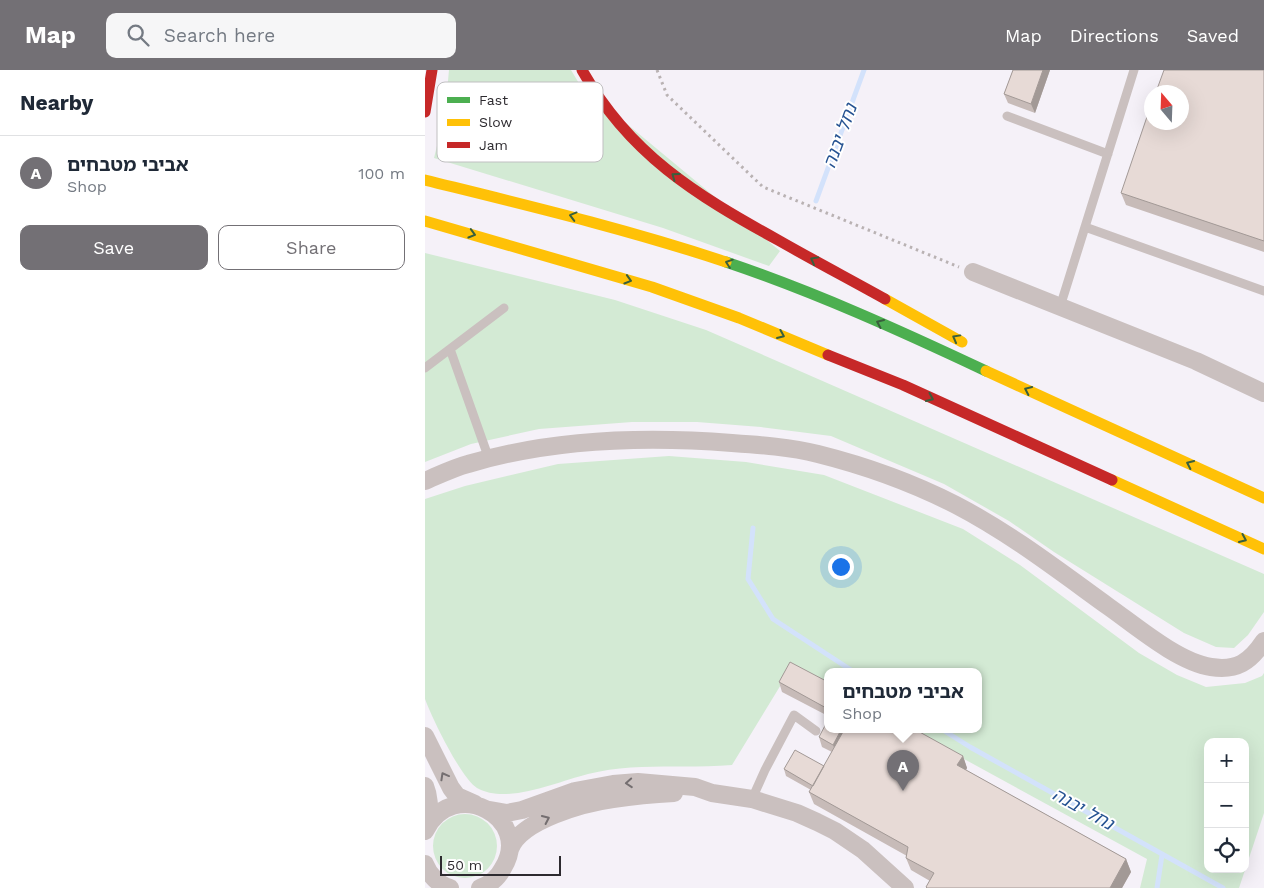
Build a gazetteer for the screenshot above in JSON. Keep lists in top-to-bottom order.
{
  "water": ["נחל יבנה"],
  "legend": ["Fast", "Slow", "Jam"],
  "scale_bar": "50 m",
  "north": "top",
  "page": {
    "header": "Map",
    "search": "Search here",
    "nav": ["Map", "Directions", "Saved"],
    "heading": "Nearby",
    "list": [
      {
        "mark": "A",
        "name": "אביבי מטבחים",
        "note": "Shop",
        "value": "100 m"
      }
    ],
    "buttons": ["Save", "Share"],
    "popup": ["אביבי מטבחים", "Shop"],
    "map_buttons": ["+", "−"],
    "pins": "A",
    "scale": "50 m"
  }
}
